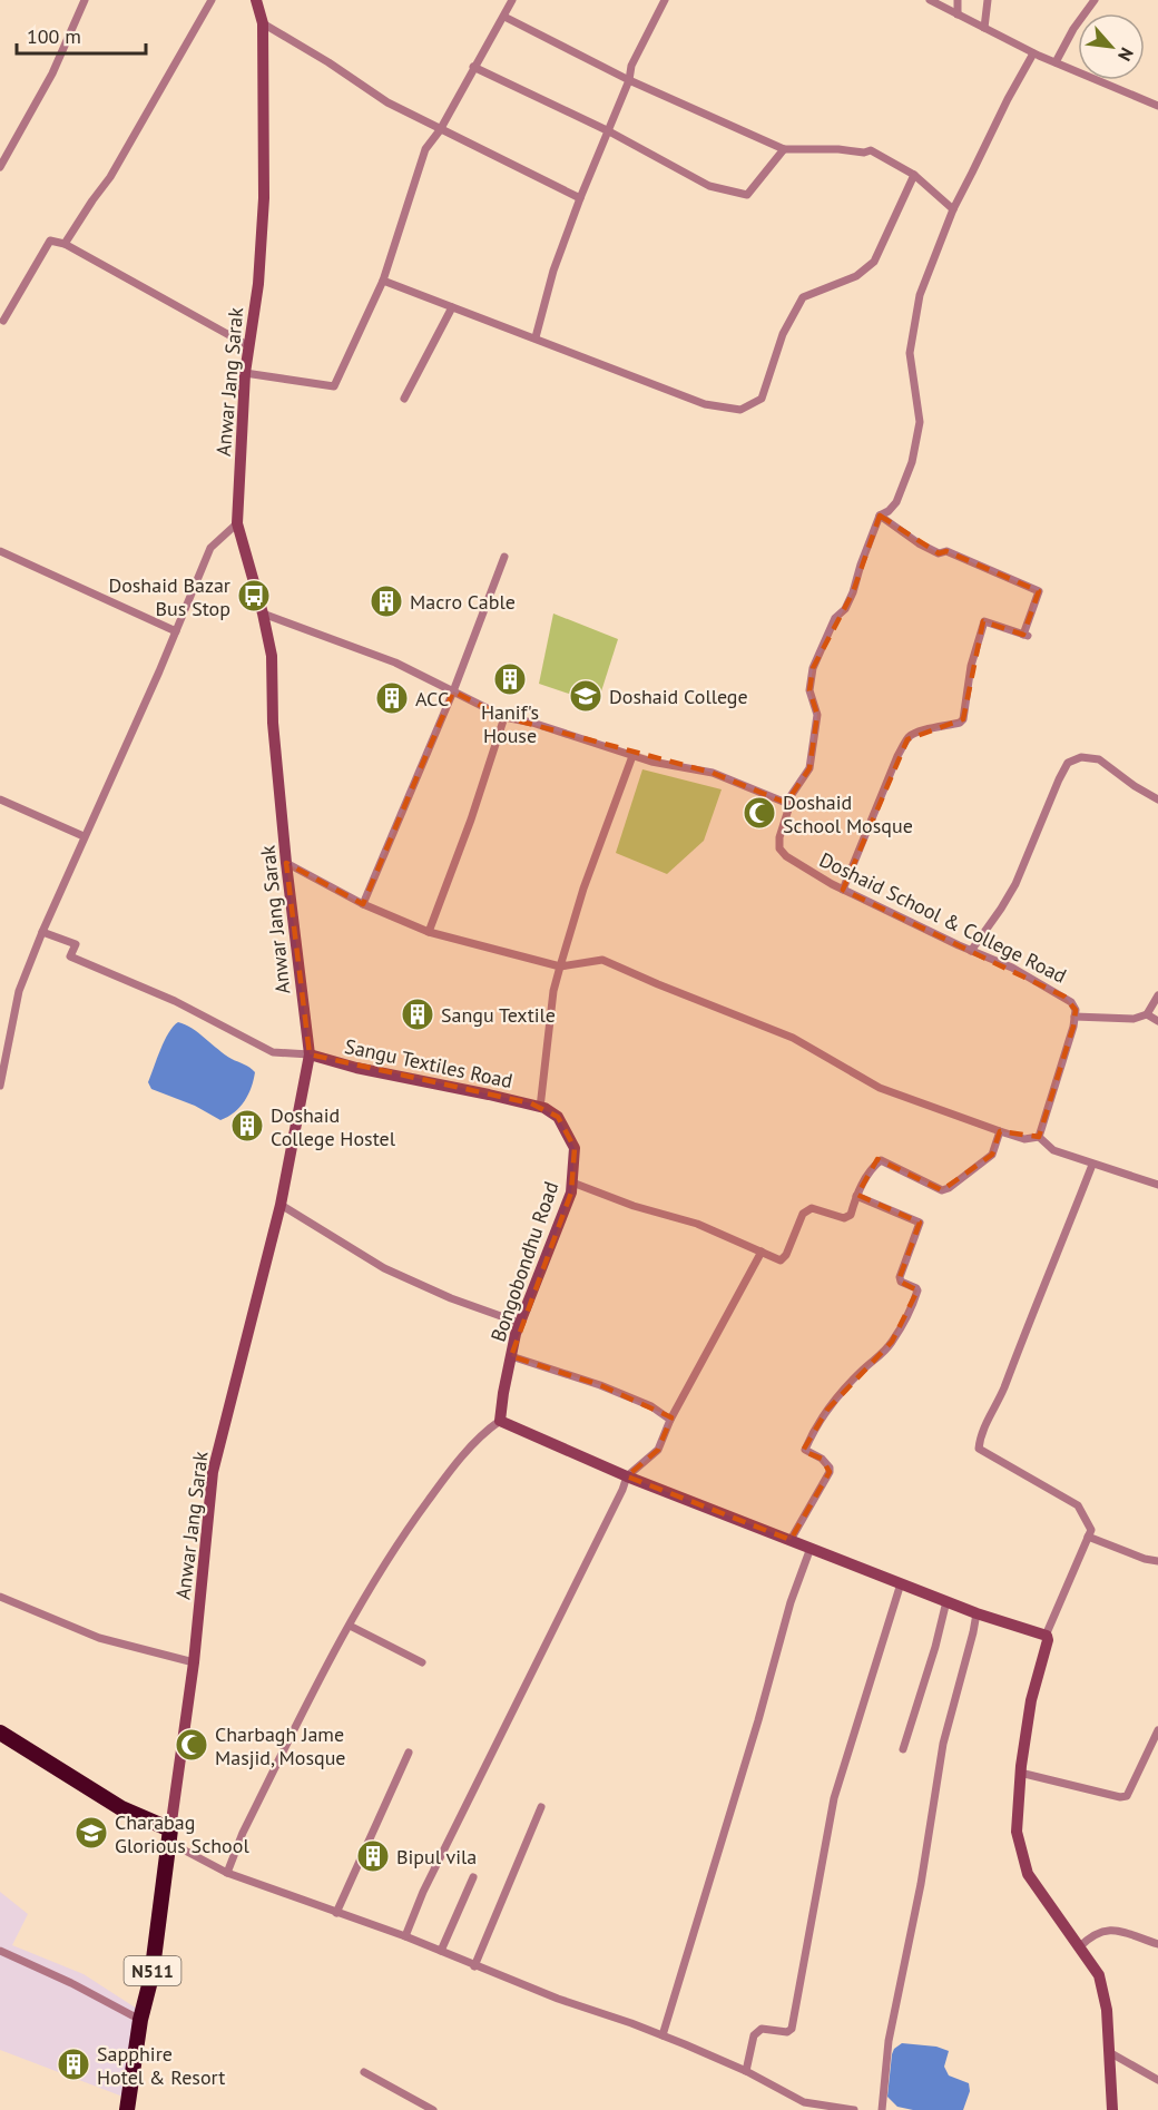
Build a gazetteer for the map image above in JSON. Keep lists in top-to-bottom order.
{
  "streets": {
    "highway": ["N511"],
    "main road": ["Anwar Jang Sarak", "Sangu Textiles Road", "Bongobondhu Road"],
    "street": ["Doshaid School & College Road"]
  },
  "crossings": [
    ["Anwar Jang Sarak", "Sangu Textiles Road"],
    ["Anwar Jang Sarak", "N511"],
    ["Sangu Textiles Road", "Bongobondhu Road"]
  ],
  "places": {
    "bus stop": ["Doshaid Bazar Bus Stop"],
    "building": [
      "Macro Cable",
      "Hanif's House",
      "ACC",
      "Sangu Textile",
      "Doshaid College Hostel",
      "Bipul vila",
      "Sapphire Hotel & Resort"
    ],
    "school or university": ["Doshaid College", "Charabag Glorious School"],
    "mosque": ["Doshaid School Mosque", "Charbagh Jame Masjid, Mosque"]
  },
  "scale_bar": "100 m",
  "north": "bottom right"
}
